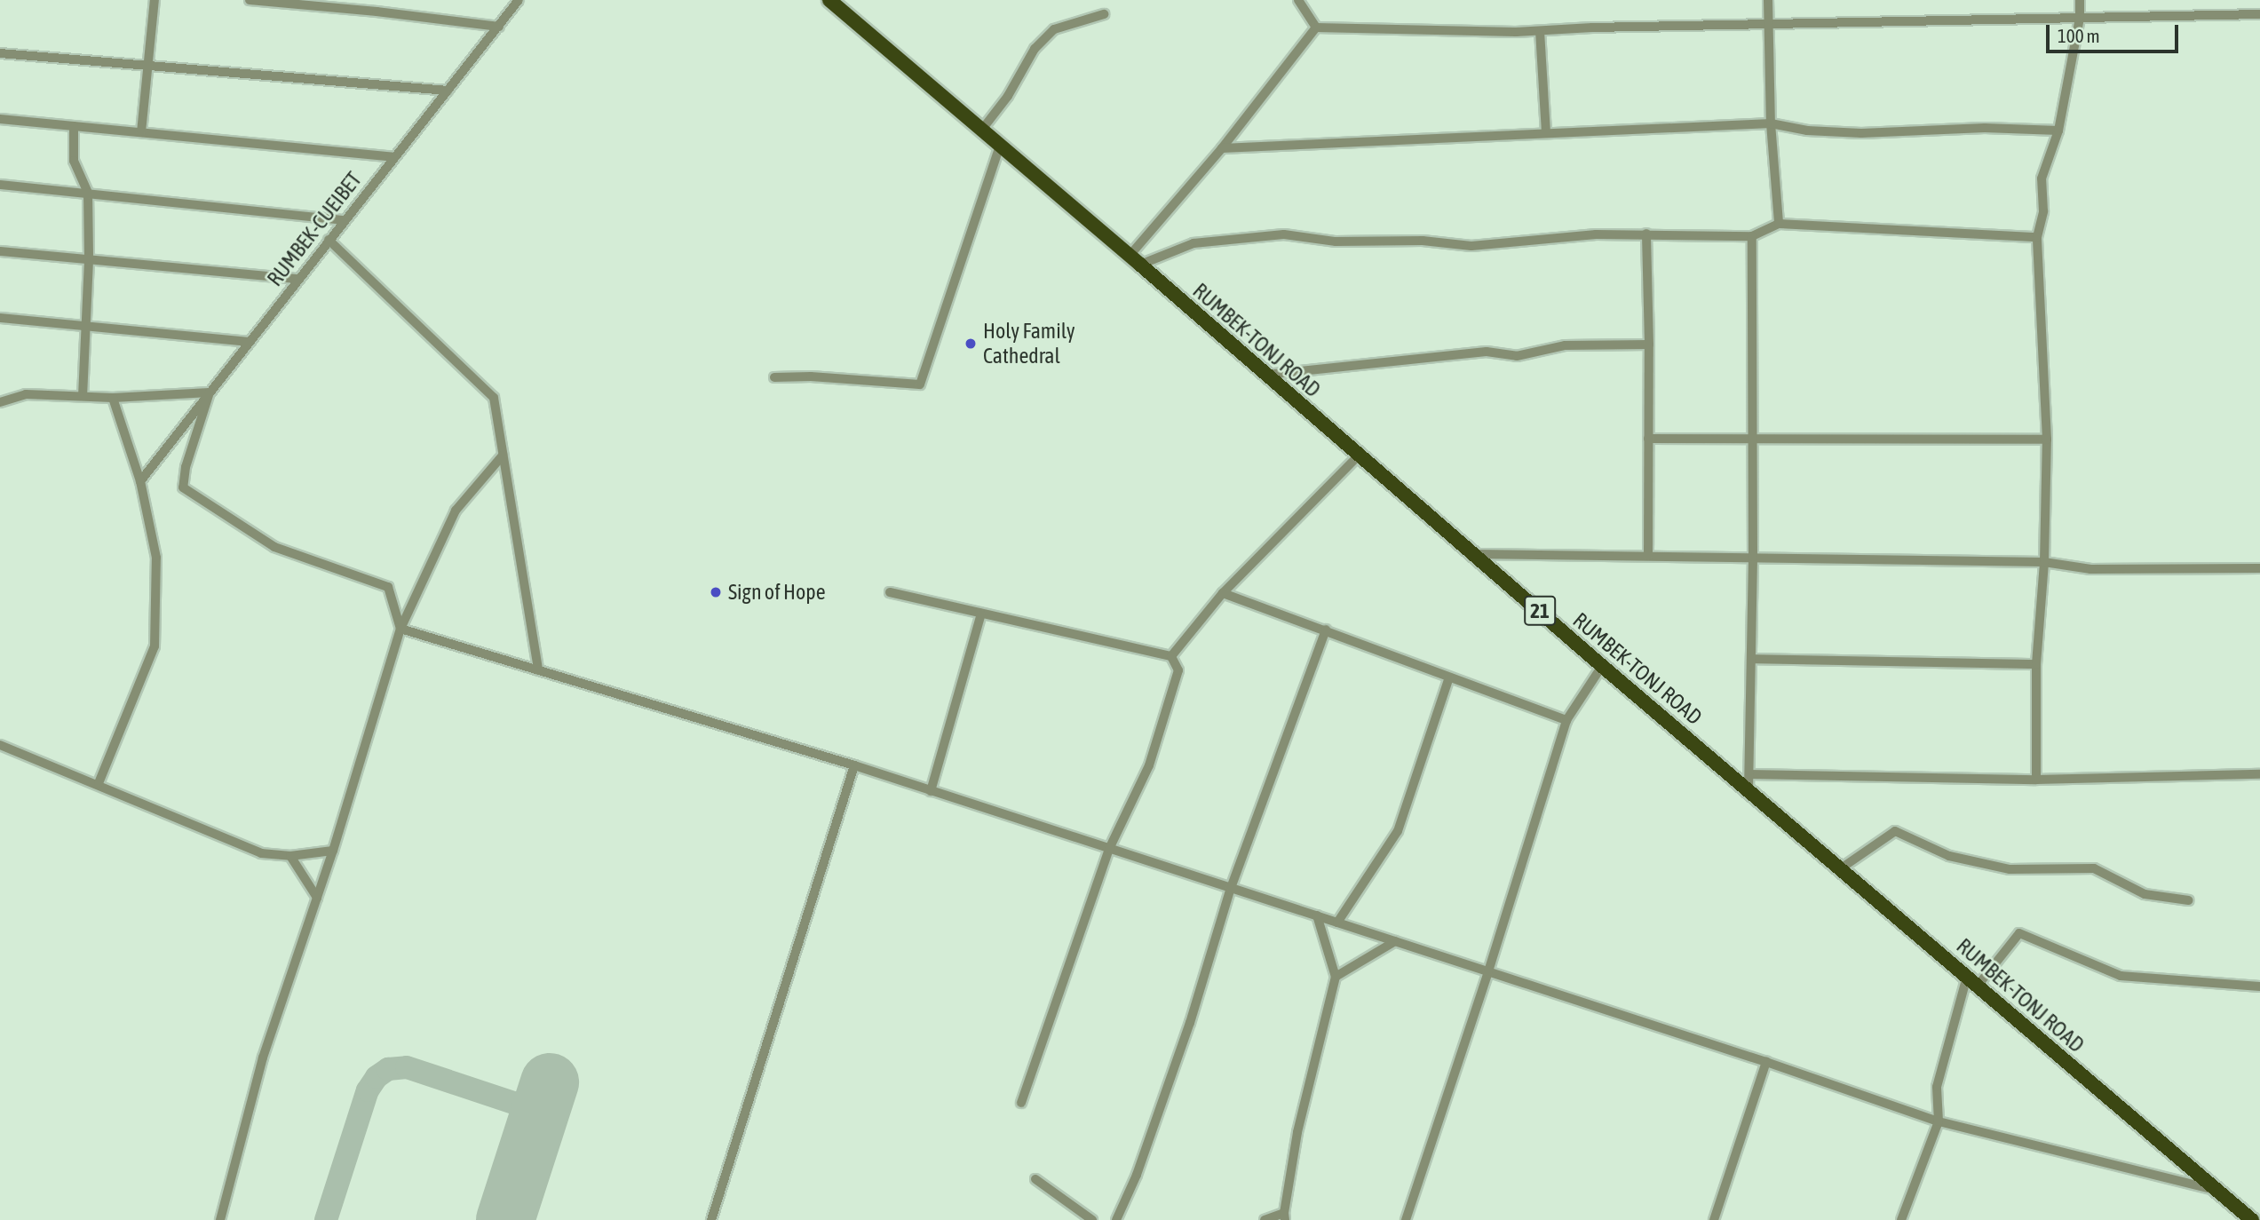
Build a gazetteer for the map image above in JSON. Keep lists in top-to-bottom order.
{
  "streets": {
    "main road": ["RUMBEK-TONJ ROAD", "21"],
    "street": ["RUMBEK-CUEIBET"]
  },
  "places": ["Holy Family Cathedral", "Sign of Hope"],
  "scale_bar": "100 m"
}
